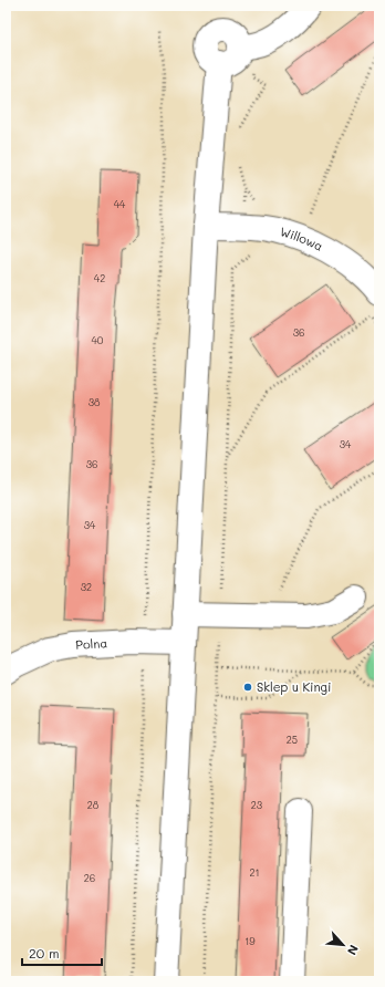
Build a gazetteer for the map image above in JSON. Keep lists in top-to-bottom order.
{
  "streets": {
    "street": ["Willowa", "Polna"]
  },
  "places": ["Sklep u Kingi"],
  "house_numbers": [
    "44",
    "42",
    "36",
    "40",
    "38",
    "34",
    "36",
    "34",
    "32",
    "25",
    "28",
    "23",
    "21",
    "26",
    "19"
  ],
  "scale_bar": "20 m",
  "north": "bottom right"
}
